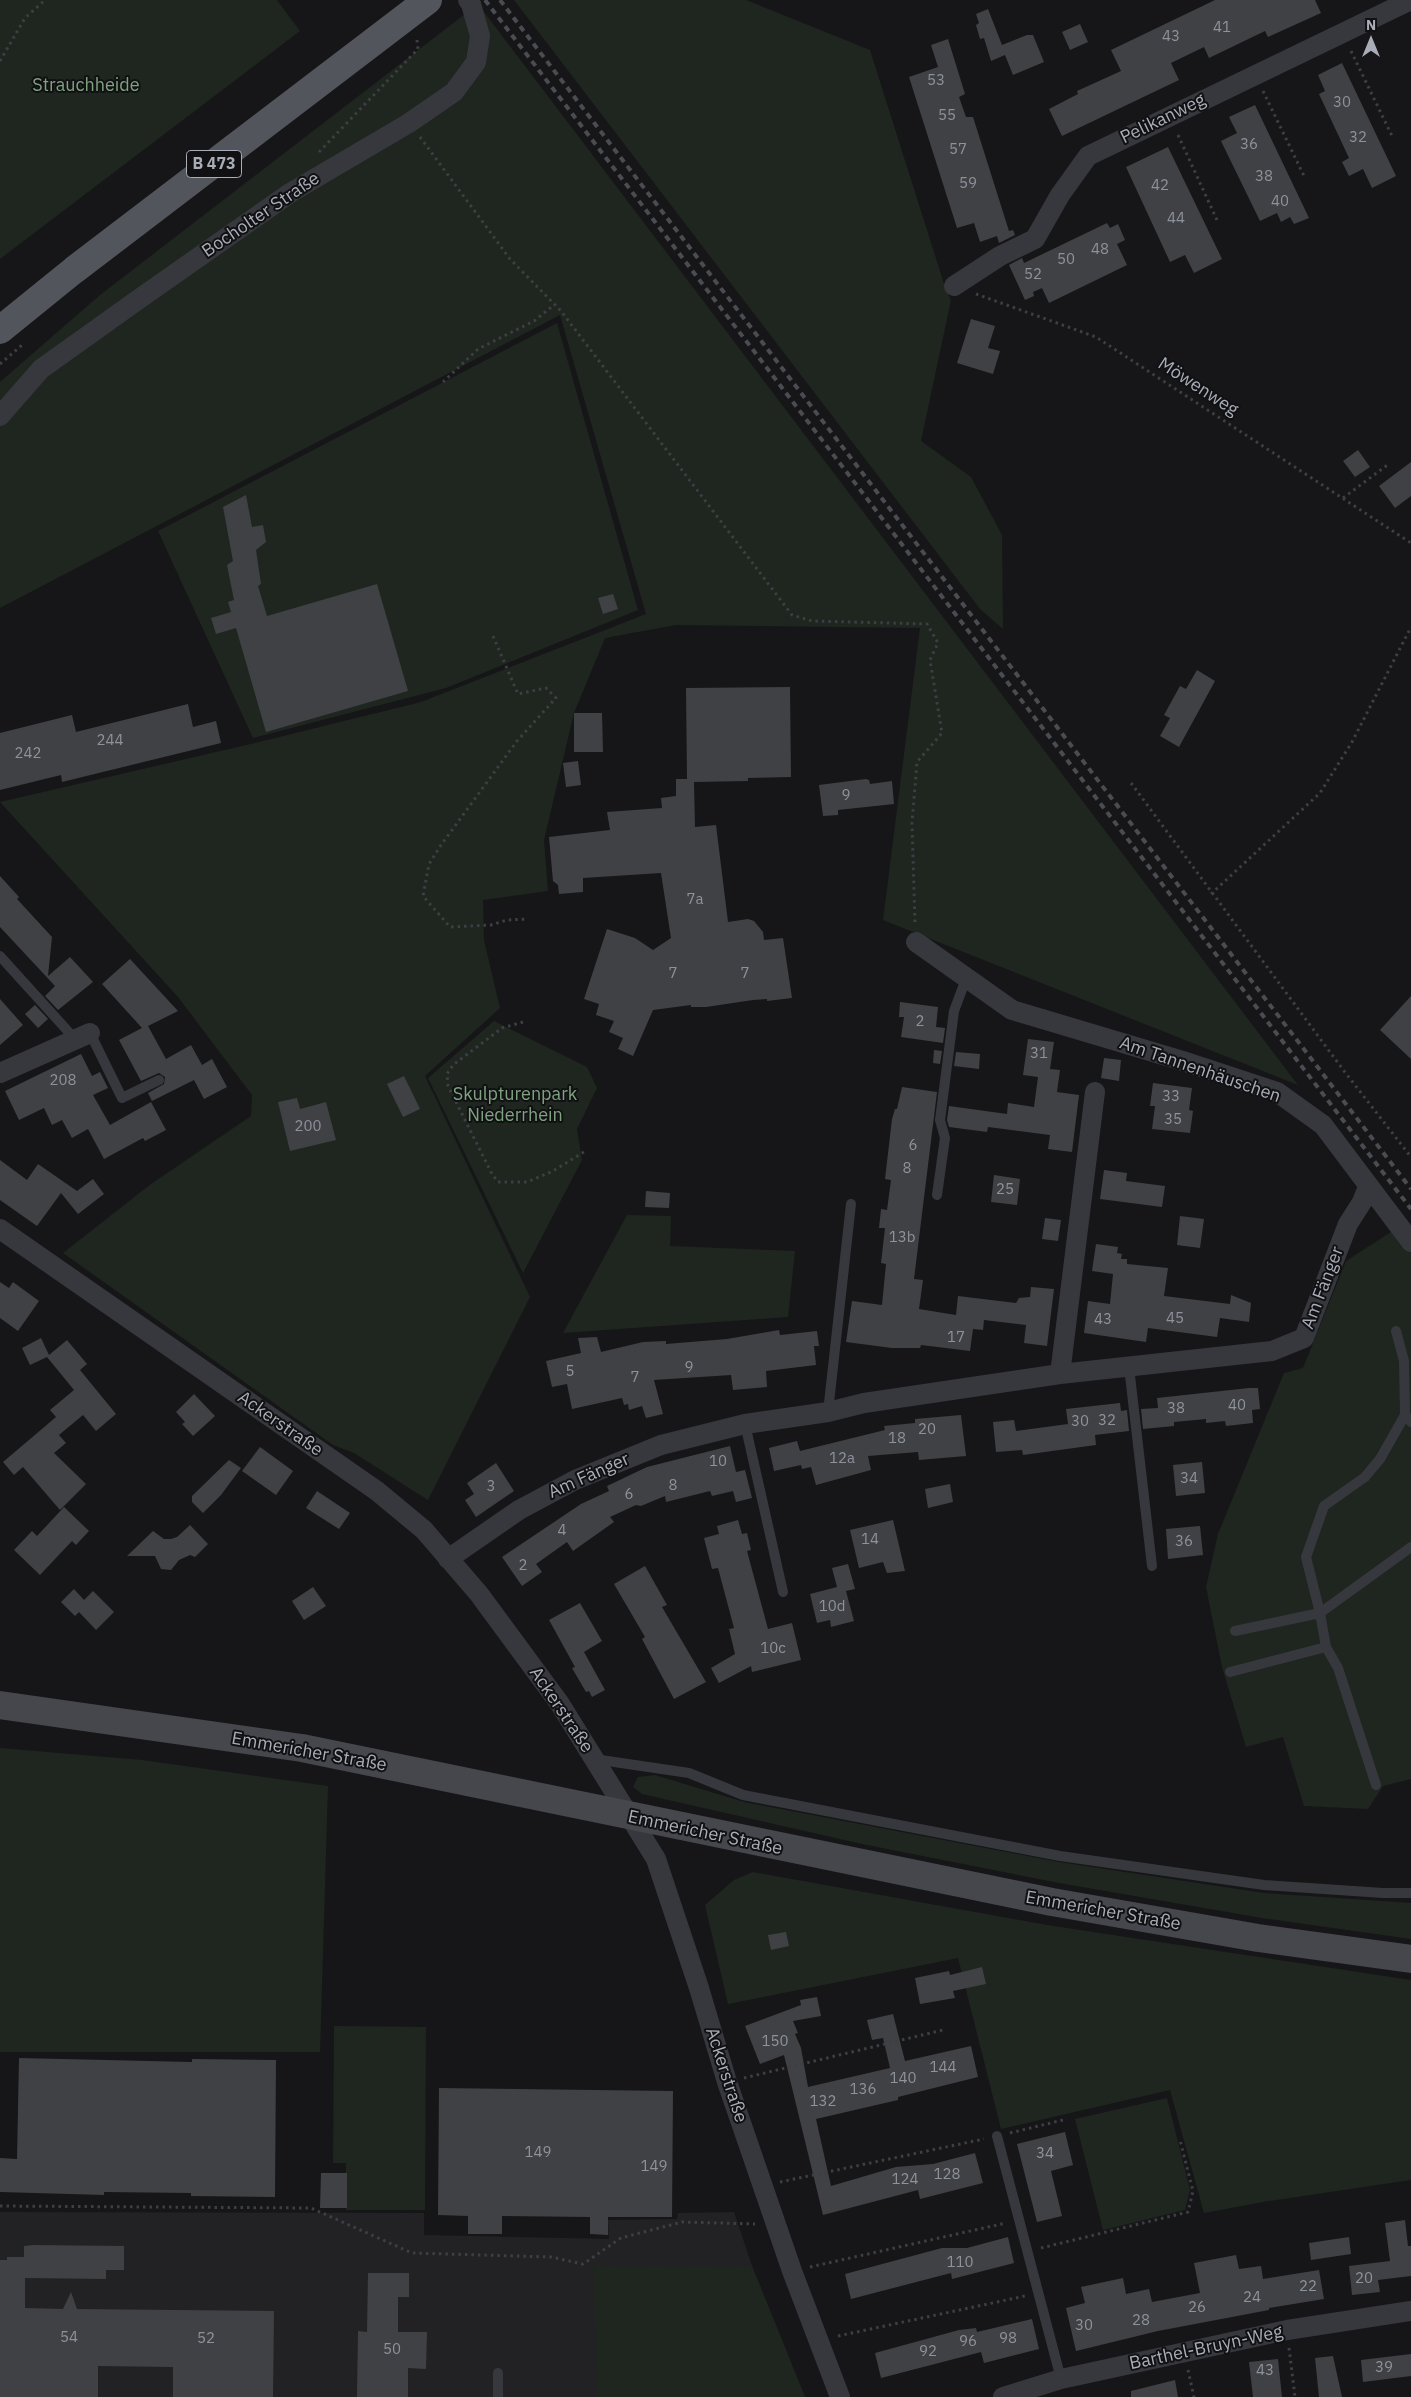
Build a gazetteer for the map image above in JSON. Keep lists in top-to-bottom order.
{
  "streets": {
    "main road": ["B 473", "Emmericher Straße"],
    "street": [
      "Pelikanweg",
      "Bocholter Straße",
      "Am Tannenhäuschen",
      "Am Fänger",
      "Ackerstraße",
      "Barthel-Bruyn-Weg"
    ],
    "path": ["Möwenweg"]
  },
  "crossings": [
    ["Pelikanweg", "Möwenweg"],
    ["Am Tannenhäuschen", "Am Fänger"],
    ["Am Fänger", "Ackerstraße"],
    ["Ackerstraße", "Emmericher Straße"]
  ],
  "parks": ["Strauchheide", "Skulpturenpark Niederrhein"],
  "house_numbers": [
    "41",
    "43",
    "53",
    "30",
    "55",
    "32",
    "36",
    "57",
    "38",
    "59",
    "42",
    "40",
    "44",
    "48",
    "50",
    "52",
    "244",
    "242",
    "9",
    "7a",
    "7",
    "7",
    "2",
    "31",
    "208",
    "33",
    "35",
    "200",
    "6",
    "8",
    "25",
    "13b",
    "45",
    "43",
    "17",
    "9",
    "5",
    "7",
    "40",
    "38",
    "32",
    "30",
    "20",
    "18",
    "12a",
    "10",
    "34",
    "8",
    "3",
    "6",
    "4",
    "14",
    "36",
    "2",
    "10d",
    "10c",
    "150",
    "144",
    "140",
    "136",
    "132",
    "149",
    "34",
    "149",
    "128",
    "124",
    "110",
    "20",
    "22",
    "24",
    "26",
    "28",
    "30",
    "54",
    "52",
    "98",
    "96",
    "50",
    "92",
    "39",
    "43"
  ],
  "north": "top"
}
